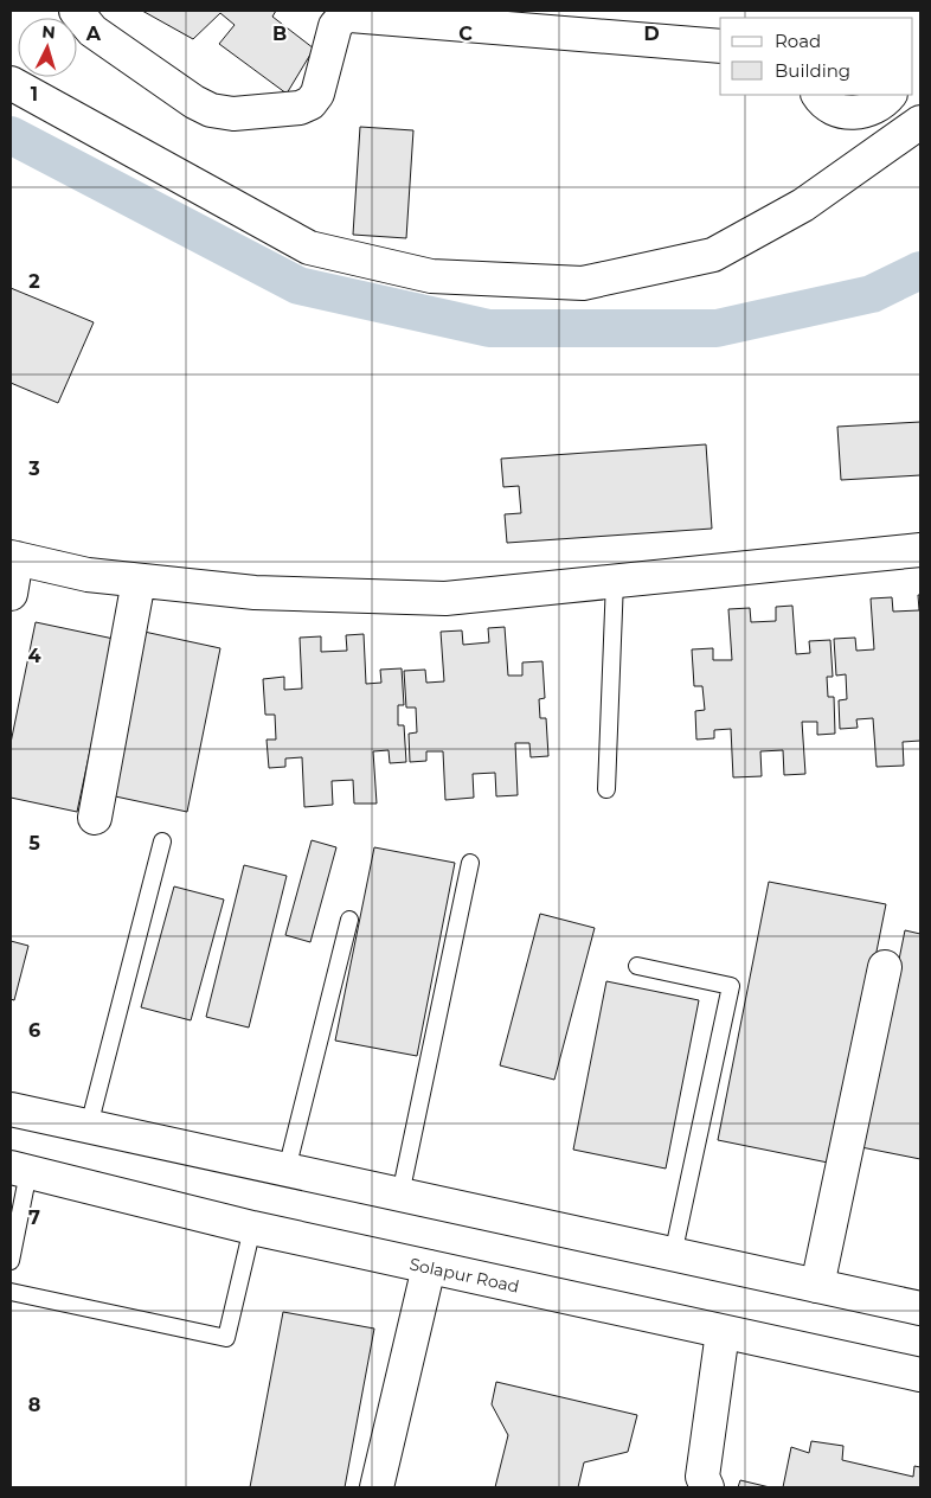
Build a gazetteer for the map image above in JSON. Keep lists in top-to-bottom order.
{
  "streets": {
    "main road": ["Solapur Road"]
  },
  "legend": ["Road", "Building"],
  "north": "top",
  "grid": {
    "columns": [
      "A",
      "B",
      "C",
      "D"
    ],
    "rows": [
      "1",
      "2",
      "3",
      "4",
      "5",
      "6",
      "7",
      "8"
    ]
  }
}
